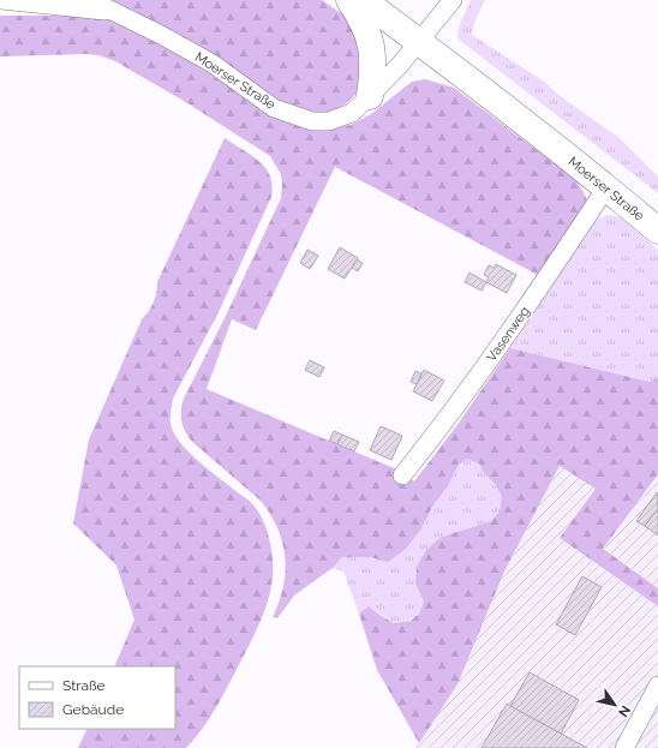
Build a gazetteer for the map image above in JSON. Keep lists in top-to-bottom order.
{
  "streets": {
    "main road": ["Moerser Straße"],
    "street": ["Vasenweg"]
  },
  "crossings": [
    ["Moerser Straße", "Vasenweg"]
  ],
  "legend": ["Straße", "Gebäude"],
  "north": "bottom right"
}
